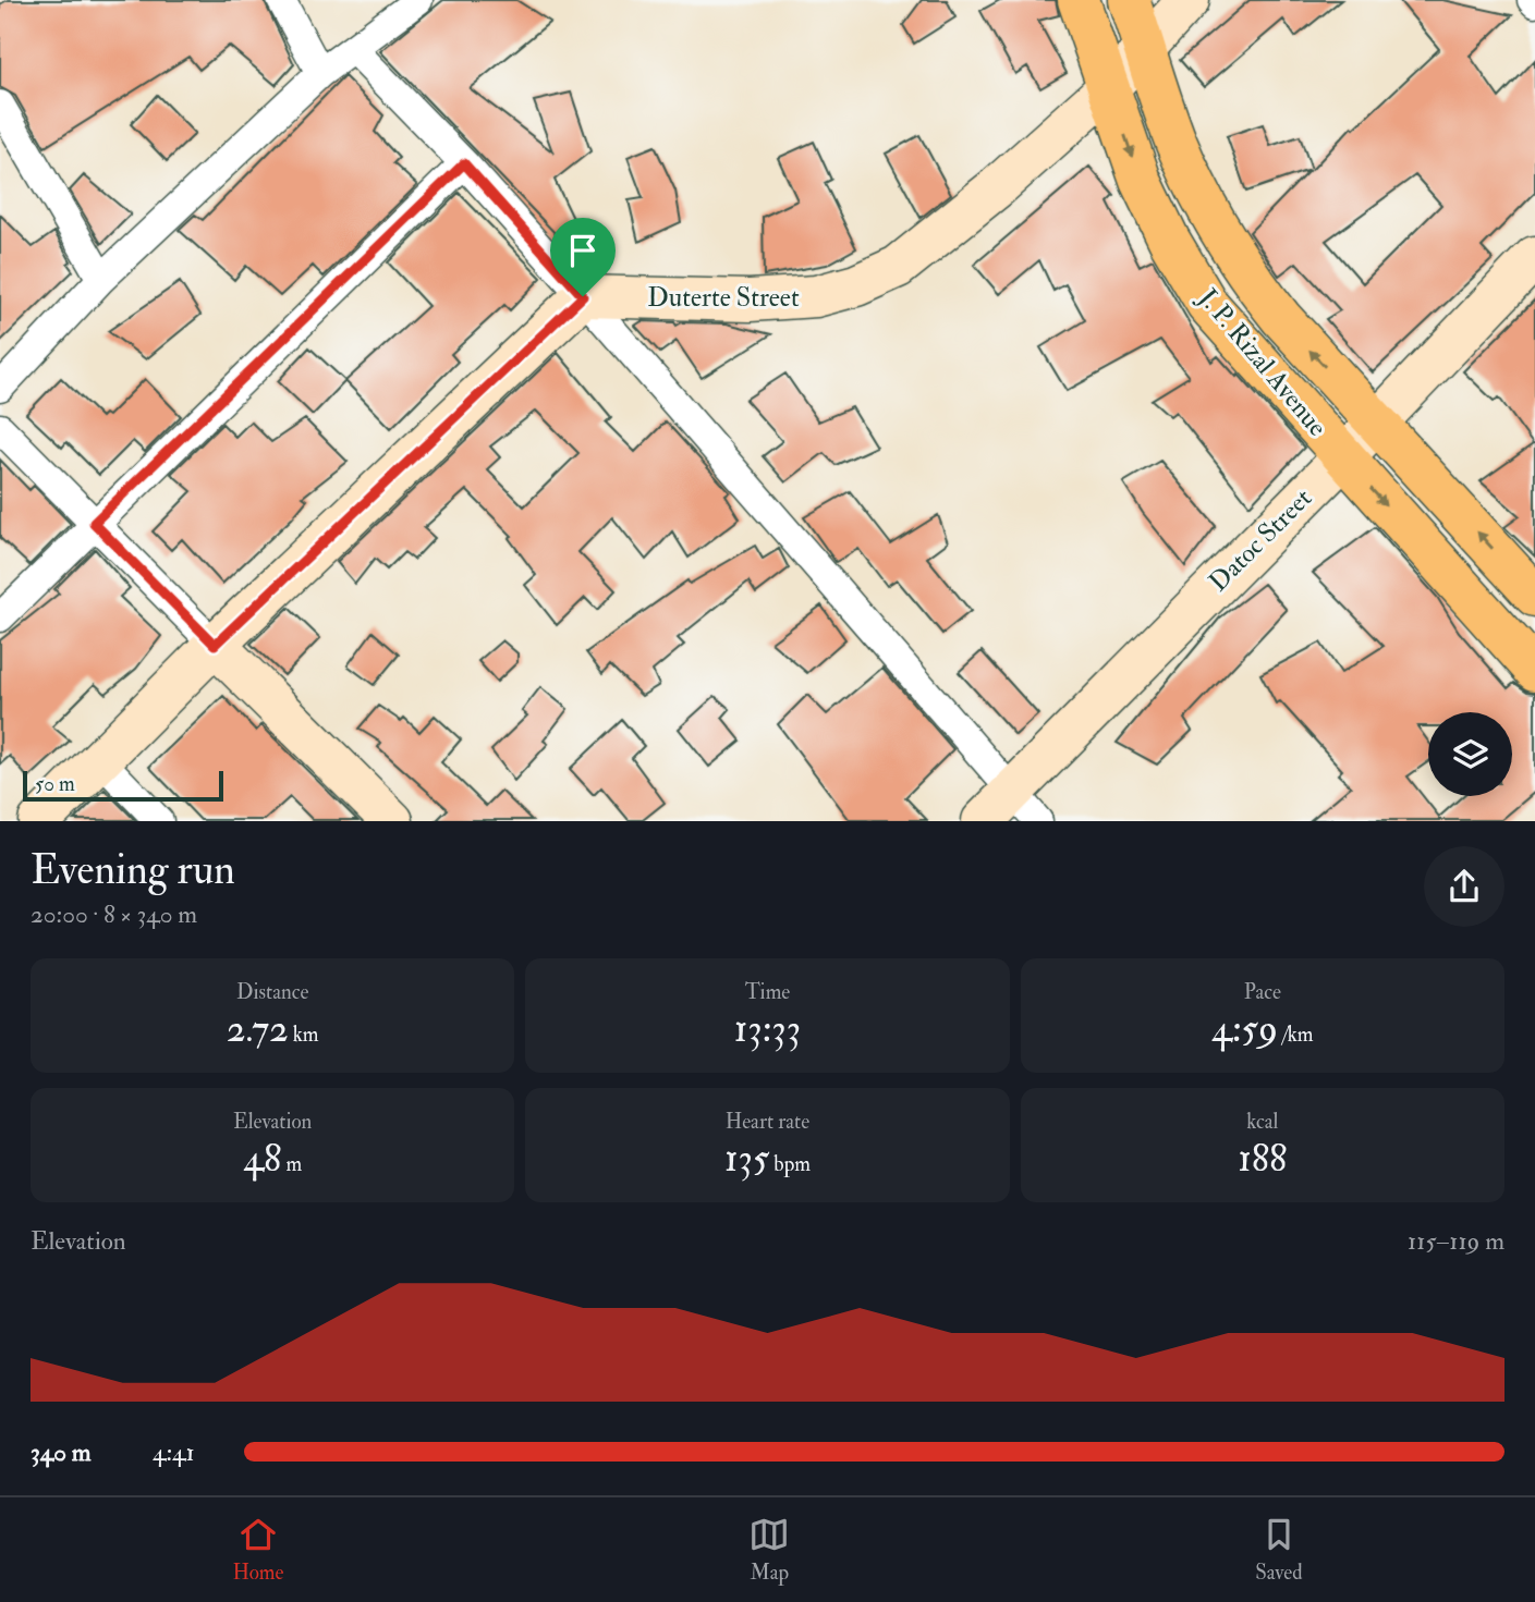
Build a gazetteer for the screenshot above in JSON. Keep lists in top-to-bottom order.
{
  "streets": {
    "main road": ["Duterte Street", "J. P. Rizal Avenue", "Datoc Street"]
  },
  "crossings": [
    ["Duterte Street", "J. P. Rizal Avenue"],
    ["J. P. Rizal Avenue", "Datoc Street"]
  ],
  "scale_bar": "50 m",
  "page": {
    "scale": "50 m",
    "heading": ["Evening run", "20:00 · 8 × 340 m"],
    "stats": [
      ["Distance", "2.72 km"],
      ["Time", "13:33"],
      ["Pace", "4:59 /km"],
      ["Elevation", "48 m"],
      ["Heart rate", "135 bpm"],
      ["kcal", "188"]
    ],
    "chart": ["Elevation", "115–119 m"],
    "list": [
      {
        "name": "340 m",
        "note": "4:41"
      }
    ],
    "tabs": ["Home", "Map", "Saved"]
  }
}
